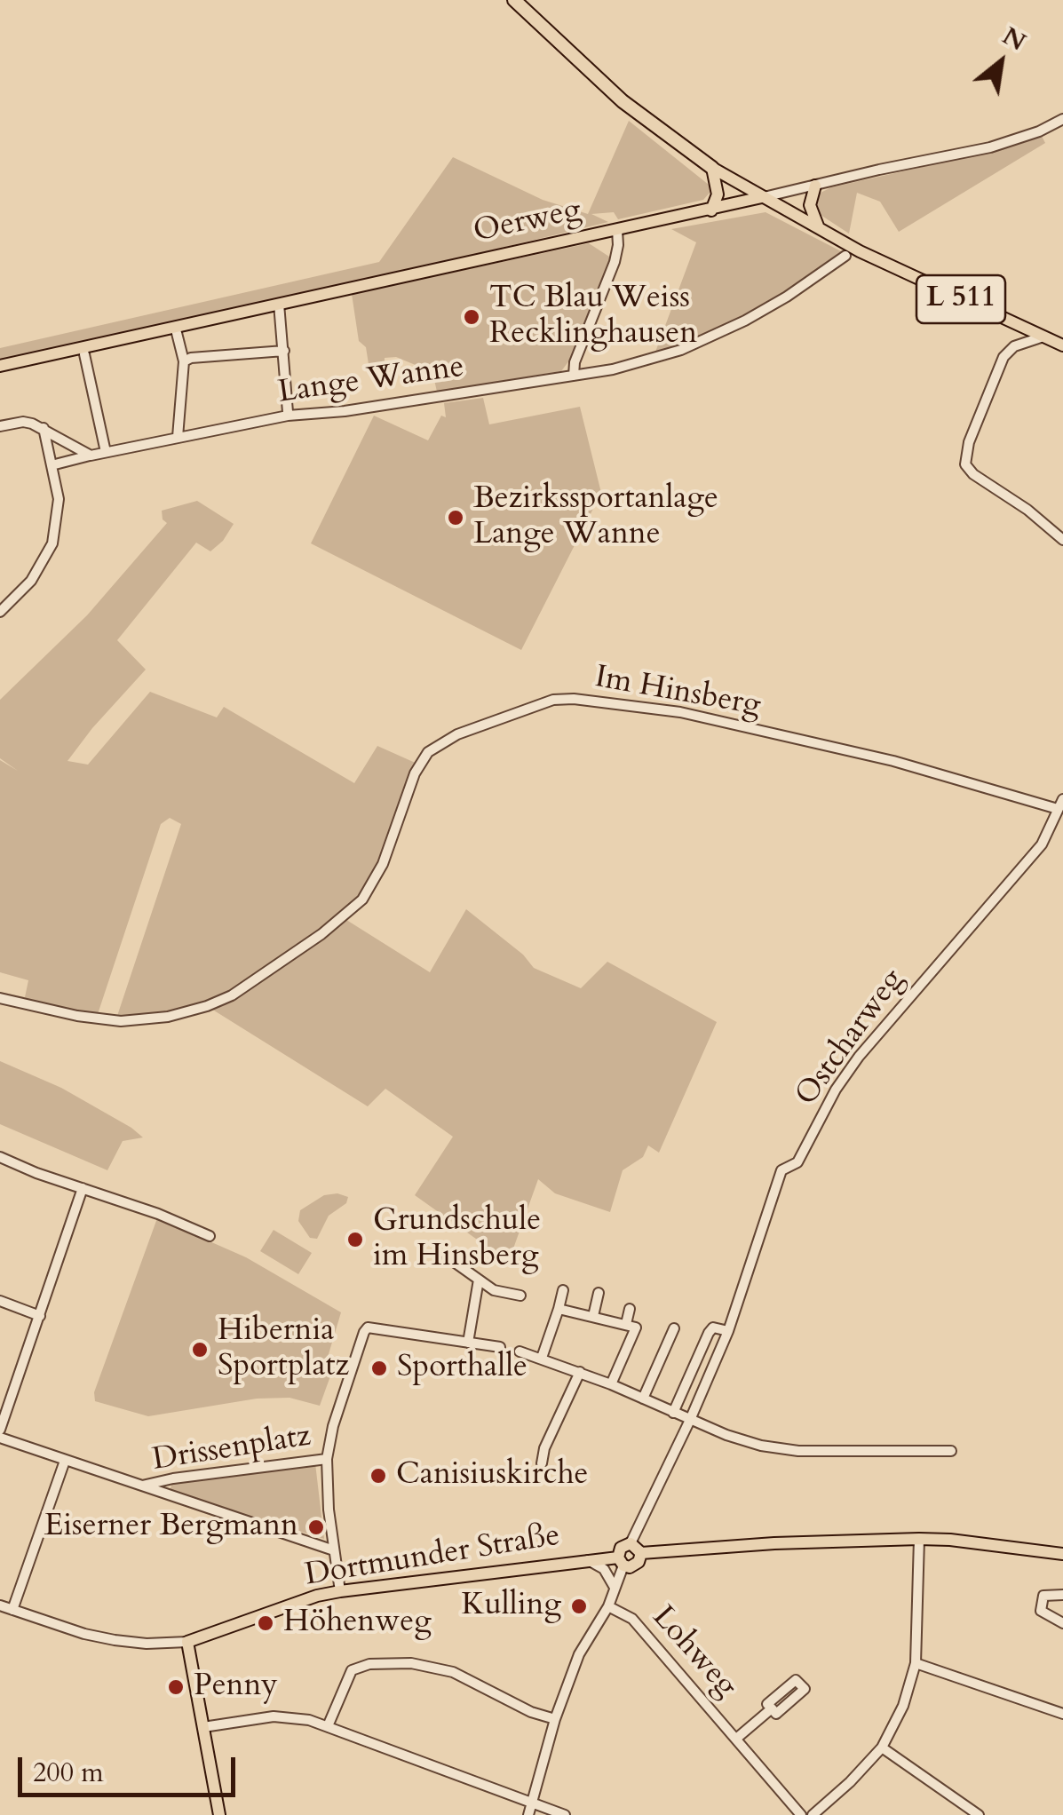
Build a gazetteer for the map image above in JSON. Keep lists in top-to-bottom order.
{
  "streets": {
    "highway": ["L 511"],
    "main road": ["Oerweg", "Dortmunder Straße"],
    "street": [
      "Lange Wanne",
      "Im Hinsberg",
      "Ostcharweg",
      "Drissenplatz",
      "Lohweg"
    ]
  },
  "crossings": [
    ["Oerweg", "L 511"],
    ["Im Hinsberg", "Ostcharweg"],
    ["Drissenplatz", "Dortmunder Straße"]
  ],
  "places": [
    "TC Blau Weiss Recklinghausen",
    "Bezirkssportanlage Lange Wanne",
    "Grundschule im Hinsberg",
    "Hibernia Sportplatz",
    "Sporthalle",
    "Canisiuskirche",
    "Eiserner Bergmann",
    "Kulling",
    "Höhenweg",
    "Penny"
  ],
  "scale_bar": "200 m",
  "north": "top right"
}
